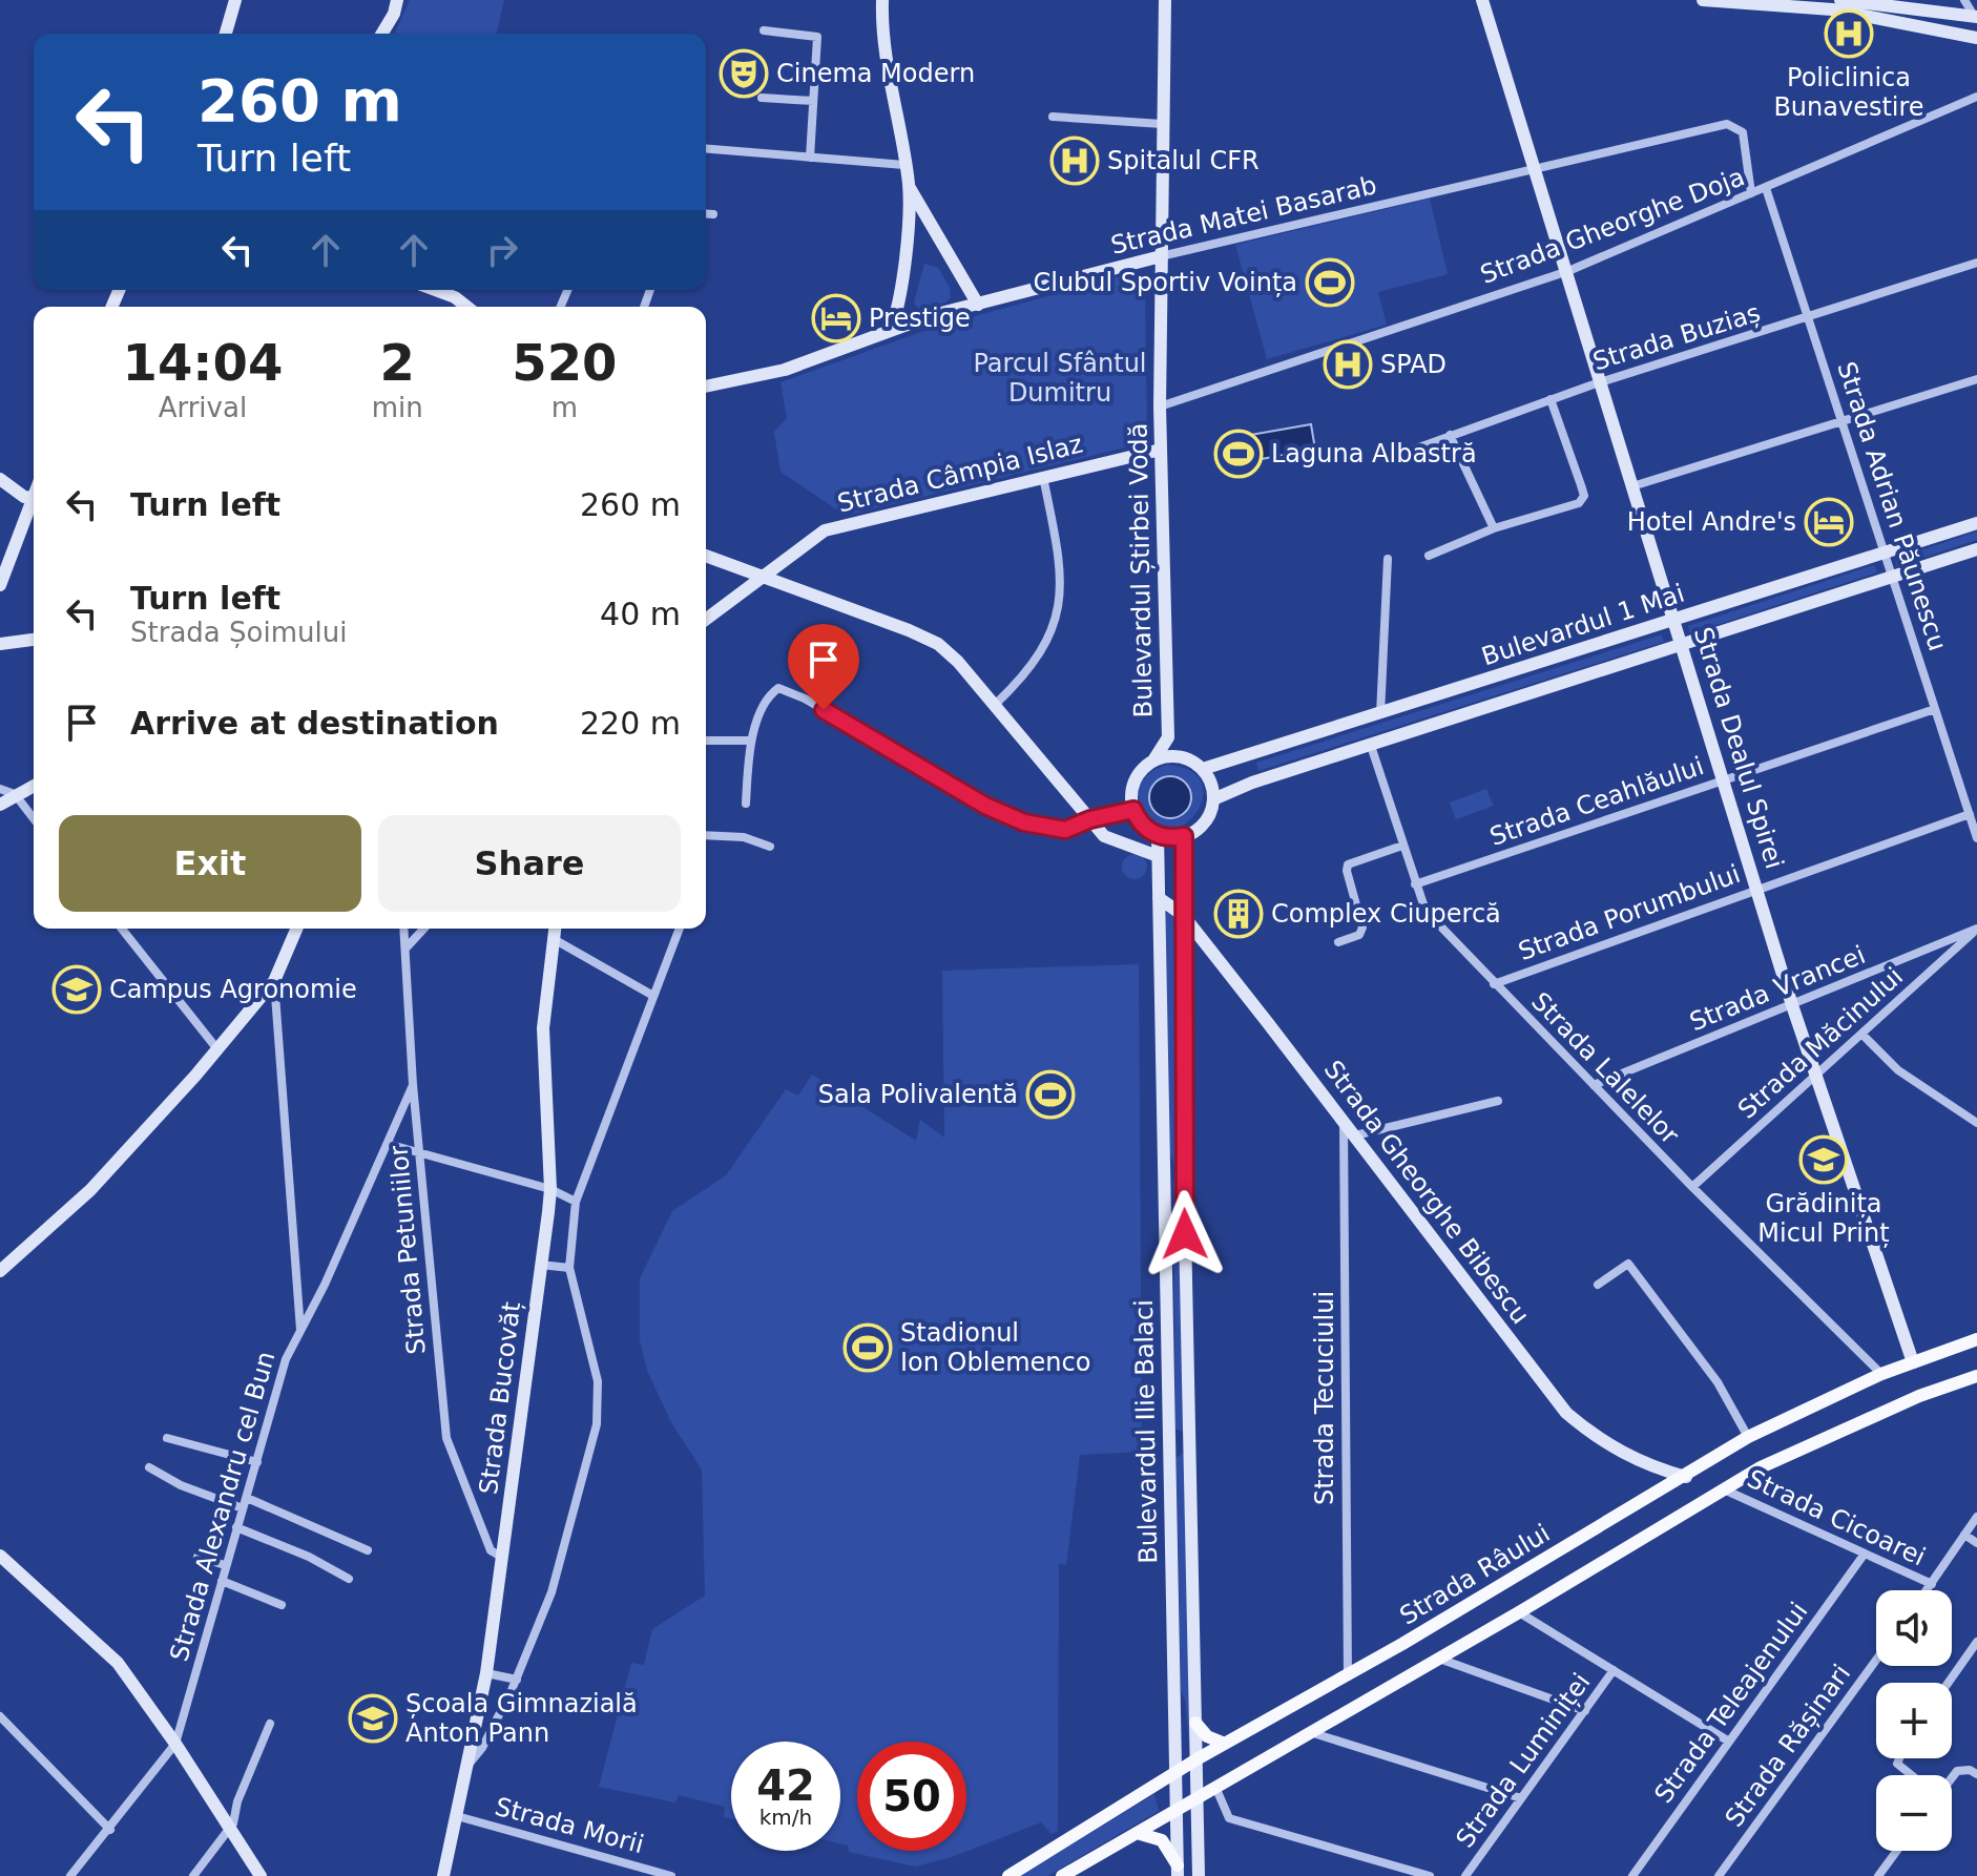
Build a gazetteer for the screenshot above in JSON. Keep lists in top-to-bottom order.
{
  "streets": {
    "main road": ["Strada Râului"],
    "street": [
      "Strada Matei Basarab",
      "Strada Gheorghe Doja",
      "Strada Buziaș",
      "Strada Câmpia Islaz",
      "Strada Adrian Păunescu",
      "Bulevardul Știrbei Vodă",
      "Bulevardul 1 Mai",
      "Strada Dealul Spirei",
      "Strada Ceahlăului",
      "Strada Porumbului",
      "Strada Vrancei",
      "Strada Măcinului",
      "Strada Lalelelor",
      "Strada Gheorghe Bibescu",
      "Strada Petuniilor",
      "Strada Bucovăț",
      "Strada Tecuciului",
      "Bulevardul Ilie Balaci",
      "Strada Alexandru cel Bun",
      "Strada Cicoarei",
      "Strada Teleajenului",
      "Strada Rășinari",
      "Strada Luminiței",
      "Strada Morii"
    ]
  },
  "crossings": [
    ["Strada Matei Basarab", "Strada Gheorghe Doja"],
    ["Strada Matei Basarab", "Bulevardul Știrbei Vodă"],
    ["Strada Matei Basarab", "Strada Dealul Spirei"],
    ["Strada Gheorghe Doja", "Strada Adrian Păunescu"],
    ["Strada Gheorghe Doja", "Bulevardul Știrbei Vodă"],
    ["Strada Gheorghe Doja", "Strada Dealul Spirei"],
    ["Strada Buziaș", "Strada Adrian Păunescu"],
    ["Strada Buziaș", "Strada Dealul Spirei"],
    ["Strada Câmpia Islaz", "Bulevardul Știrbei Vodă"],
    ["Strada Adrian Păunescu", "Bulevardul 1 Mai"],
    ["Strada Adrian Păunescu", "Strada Ceahlăului"],
    ["Strada Adrian Păunescu", "Strada Porumbului"],
    ["Bulevardul Știrbei Vodă", "Bulevardul 1 Mai"],
    ["Bulevardul Știrbei Vodă", "Bulevardul Ilie Balaci"],
    ["Bulevardul 1 Mai", "Strada Dealul Spirei"],
    ["Bulevardul 1 Mai", "Strada Lalelelor"],
    ["Bulevardul 1 Mai", "Bulevardul Ilie Balaci"],
    ["Strada Dealul Spirei", "Strada Ceahlăului"],
    ["Strada Dealul Spirei", "Strada Porumbului"],
    ["Strada Dealul Spirei", "Strada Vrancei"],
    ["Strada Dealul Spirei", "Strada Măcinului"],
    ["Strada Dealul Spirei", "Strada Râului"],
    ["Strada Ceahlăului", "Strada Lalelelor"],
    ["Strada Porumbului", "Strada Lalelelor"],
    ["Strada Vrancei", "Strada Măcinului"],
    ["Strada Vrancei", "Strada Lalelelor"],
    ["Strada Măcinului", "Strada Lalelelor"],
    ["Strada Lalelelor", "Strada Râului"],
    ["Strada Gheorghe Bibescu", "Strada Tecuciului"],
    ["Strada Gheorghe Bibescu", "Bulevardul Ilie Balaci"],
    ["Strada Gheorghe Bibescu", "Strada Râului"],
    ["Strada Petuniilor", "Strada Bucovăț"],
    ["Strada Petuniilor", "Strada Alexandru cel Bun"],
    ["Strada Bucovăț", "Strada Morii"],
    ["Strada Tecuciului", "Strada Râului"],
    ["Bulevardul Ilie Balaci", "Strada Râului"],
    ["Strada Cicoarei", "Strada Teleajenului"]
  ],
  "parks": ["Parcul Sfântul Dumitru"],
  "places": {
    "hospital": ["Policlinica Bunavestire", "Spitalul CFR", "SPAD"],
    "theatre": ["Cinema Modern"],
    "sports": [
      "Clubul Sportiv Voința",
      "Laguna Albastră",
      "Sala Polivalentă",
      "Stadionul Ion Oblemenco"
    ],
    "hotel": ["Prestige", "Hotel Andre's"],
    "building": ["Complex Ciupercă"],
    "school or university": ["Campus Agronomie", "Grădinița Micul Prinț", "Școala Gimnazială Anton Pann"]
  },
  "page": {
    "turn": ["260 m", "Turn left"],
    "eta": [
      "14:04",
      "Arrival",
      "2",
      "min",
      "520",
      "m"
    ],
    "list": [
      {
        "name": "Turn left",
        "value": "260 m"
      },
      {
        "name": "Turn left",
        "note": "Strada Șoimului",
        "value": "40 m"
      },
      {
        "name": "Arrive at destination",
        "value": "220 m"
      }
    ],
    "buttons": ["Exit", "Share"],
    "map_buttons": ["+", "−"],
    "speed": "42 km/h",
    "limit": "50"
  }
}
